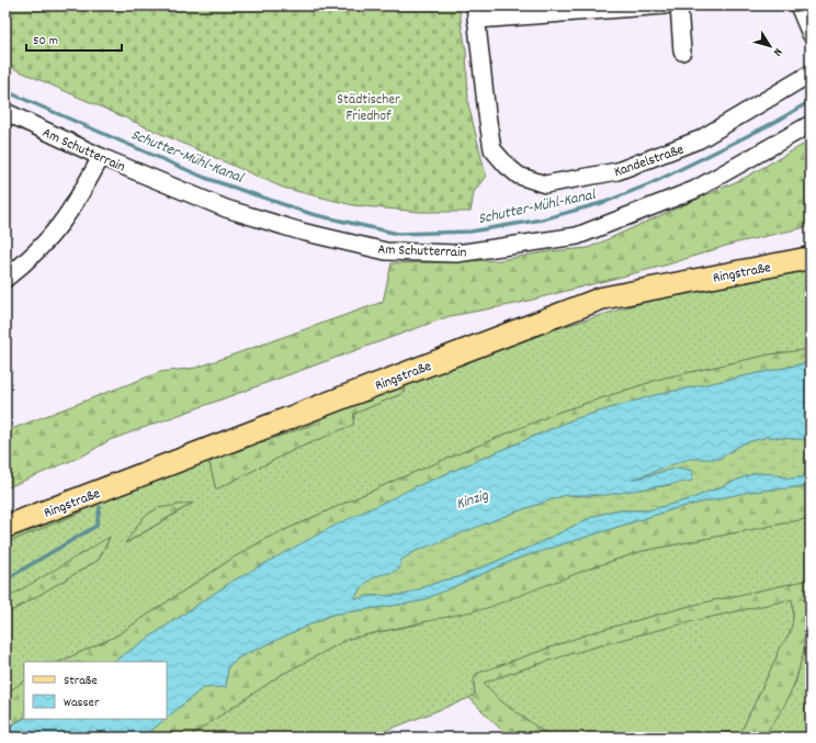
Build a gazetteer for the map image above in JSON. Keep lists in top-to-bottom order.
{
  "streets": {
    "main road": ["Ringstraße"],
    "street": ["Am Schutterrain", "Kandelstraße"]
  },
  "water": ["Schutter-Mühl-Kanal", "Kinzig"],
  "parks": ["Städtischer Friedhof"],
  "legend": ["Straße", "Wasser"],
  "scale_bar": "50 m",
  "north": "bottom right"
}
